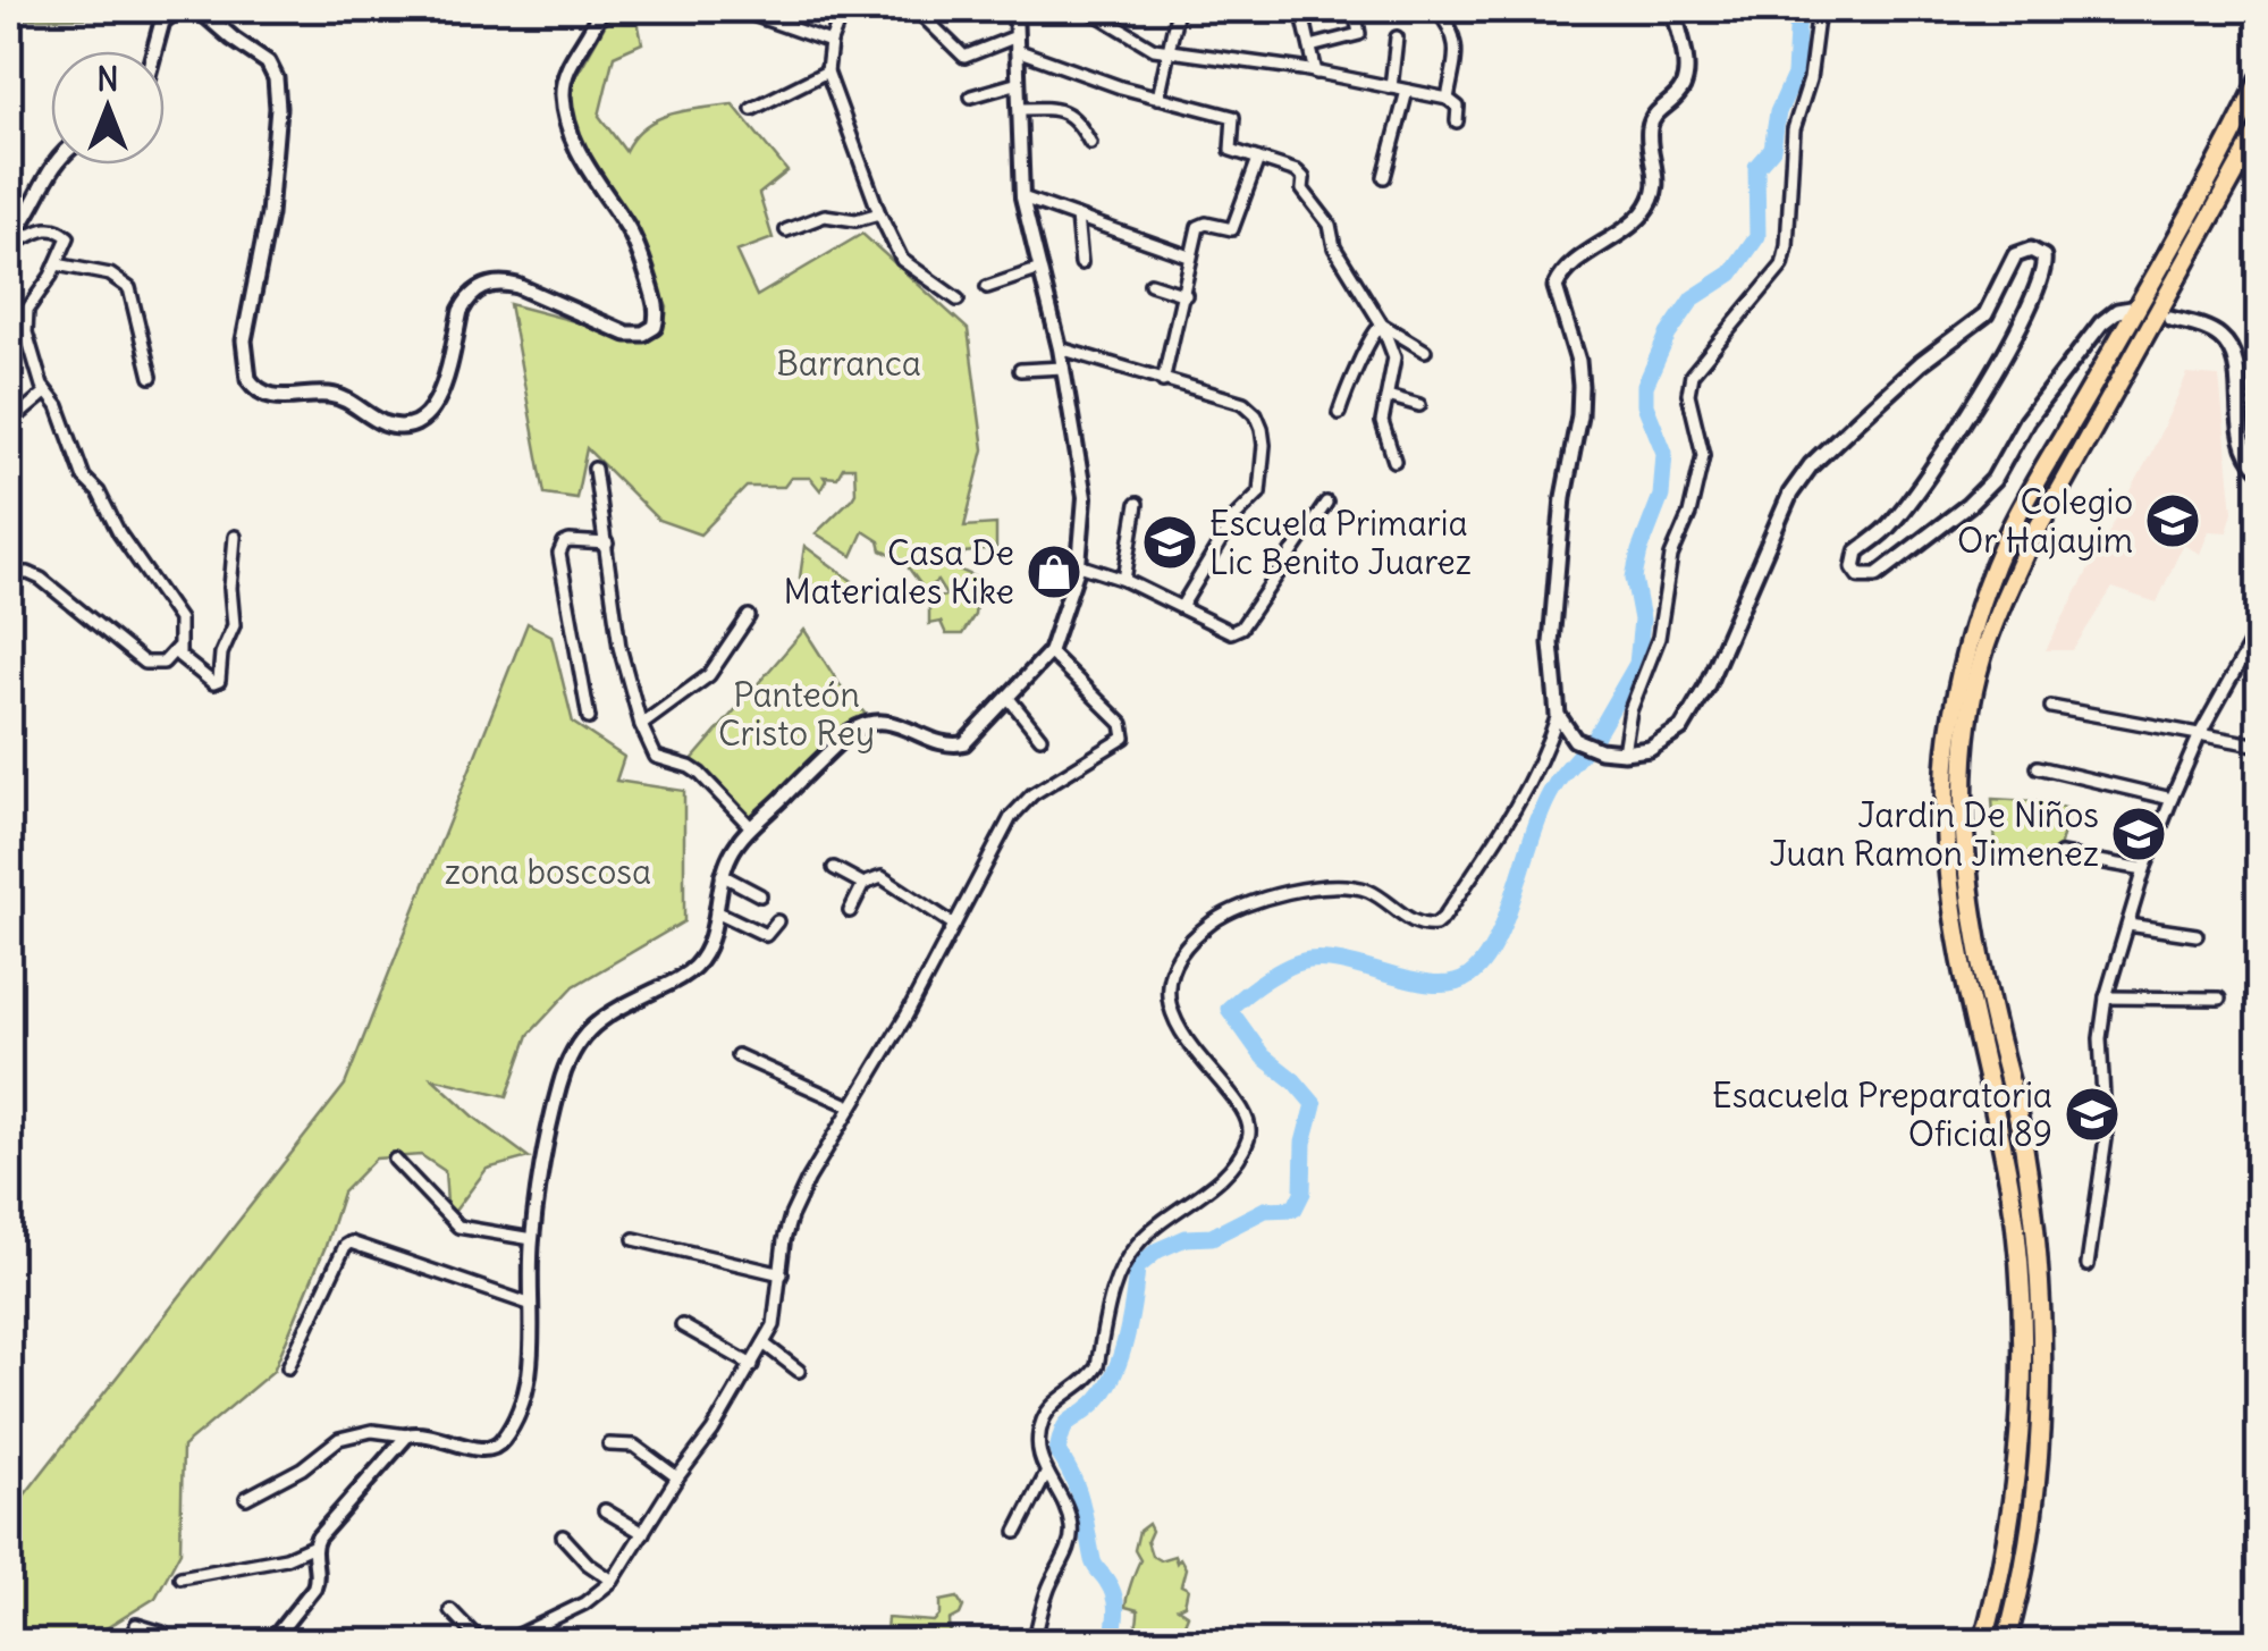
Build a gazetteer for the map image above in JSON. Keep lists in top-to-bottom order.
{
  "parks": ["Barranca", "Panteón Cristo Rey", "zona boscosa"],
  "places": {
    "school or university": [
      "Colegio Or Hajayim",
      "Escuela Primaria Lic Benito Juarez",
      "Jardin De Niños Juan Ramon Jimenez",
      "Esacuela Preparatoria Oficial 89"
    ],
    "shop": ["Casa De Materiales Kike"]
  },
  "north": "top"
}
